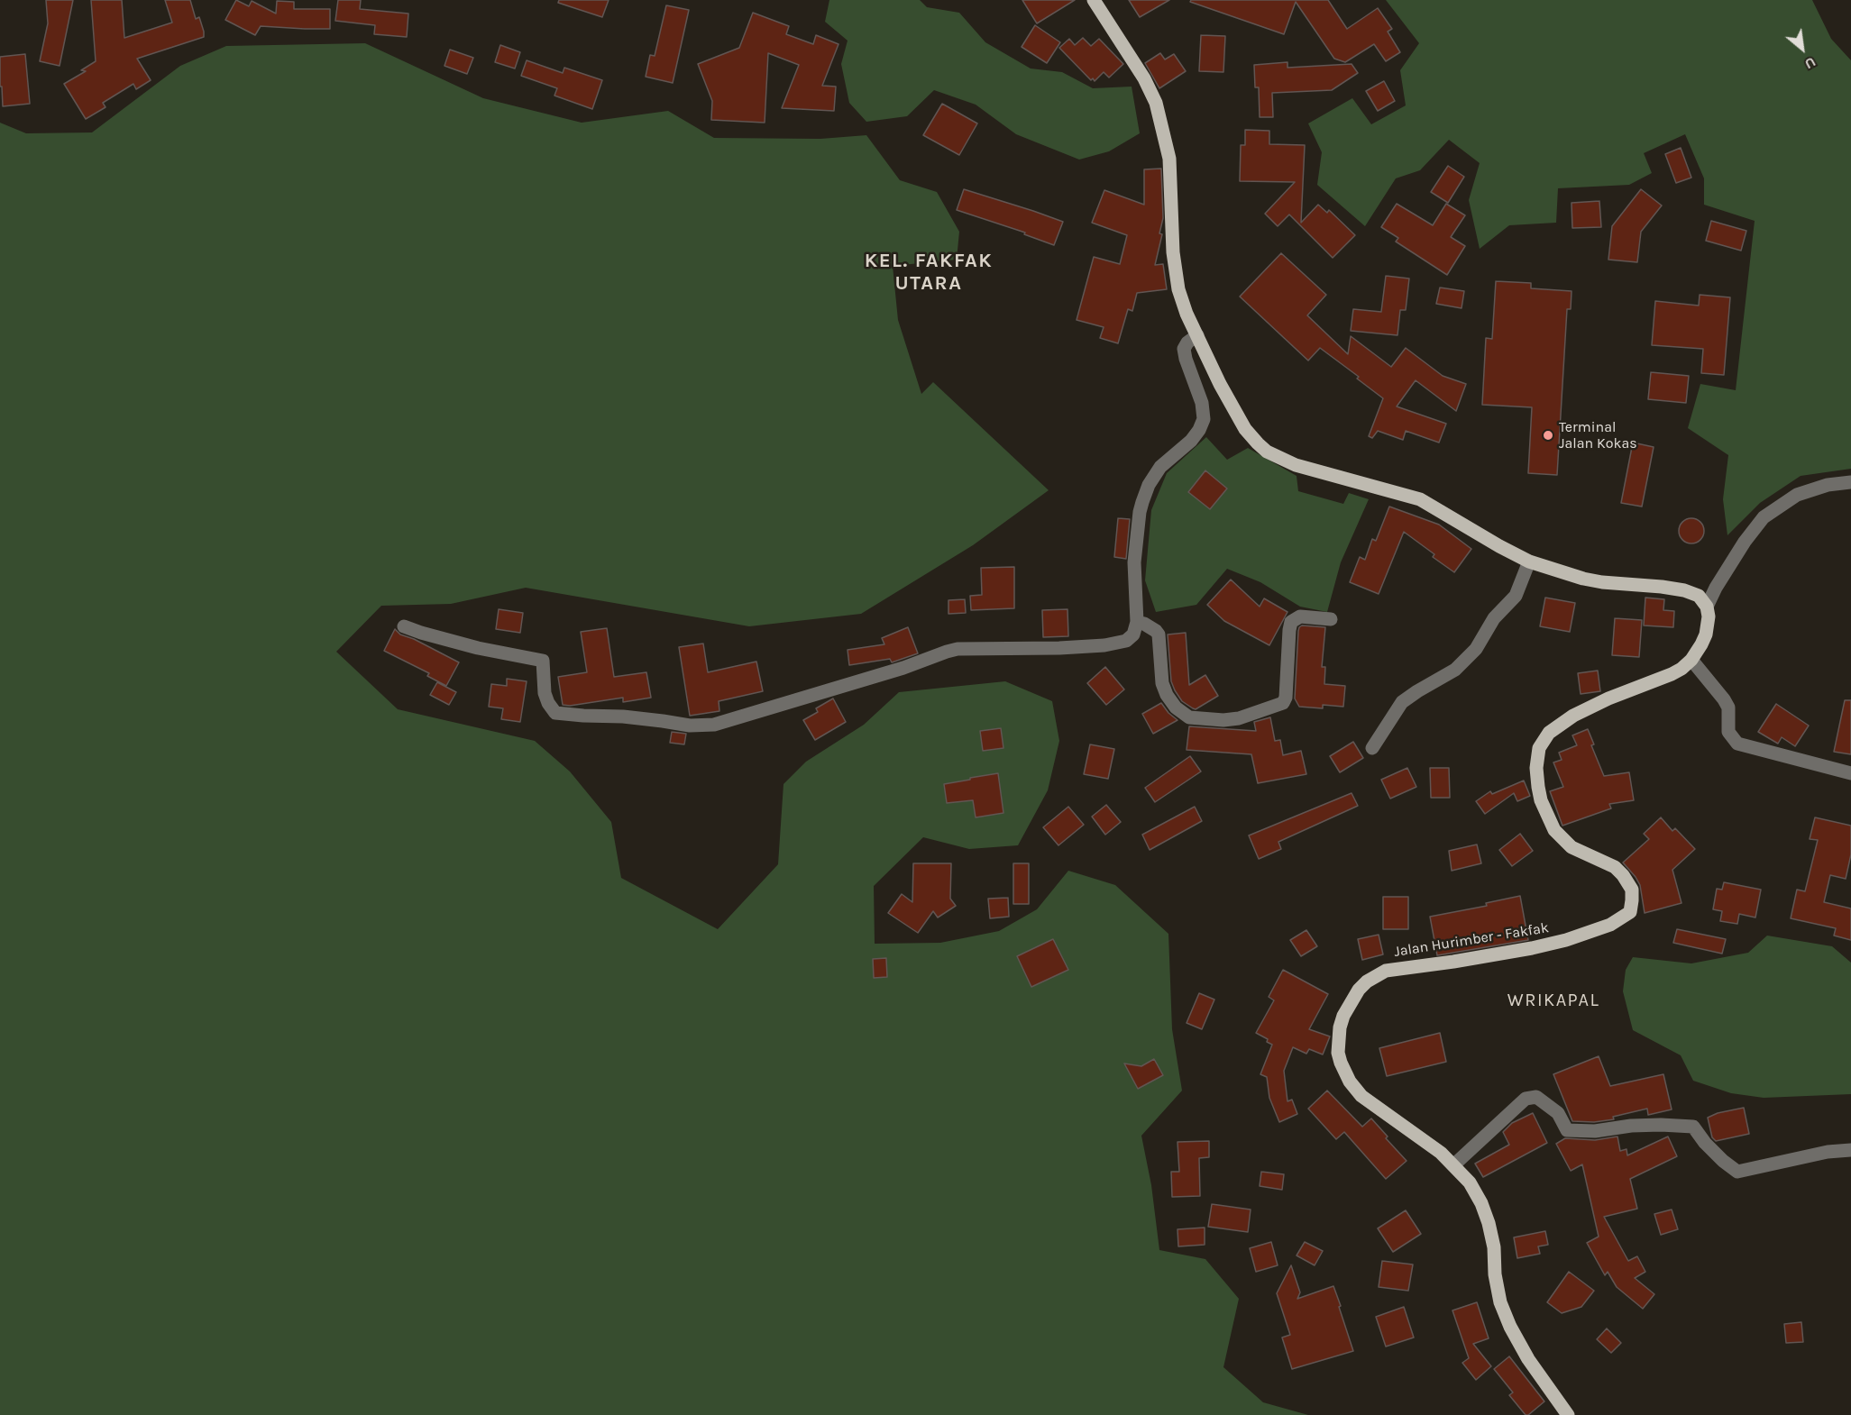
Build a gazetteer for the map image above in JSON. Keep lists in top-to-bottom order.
{
  "streets": {
    "main road": ["Jalan Hurimber - Fakfak"]
  },
  "districts": ["KEL. FAKFAK UTARA", "WRIKAPAL"],
  "places": ["Terminal Jalan Kokas"],
  "north": "bottom right"
}
